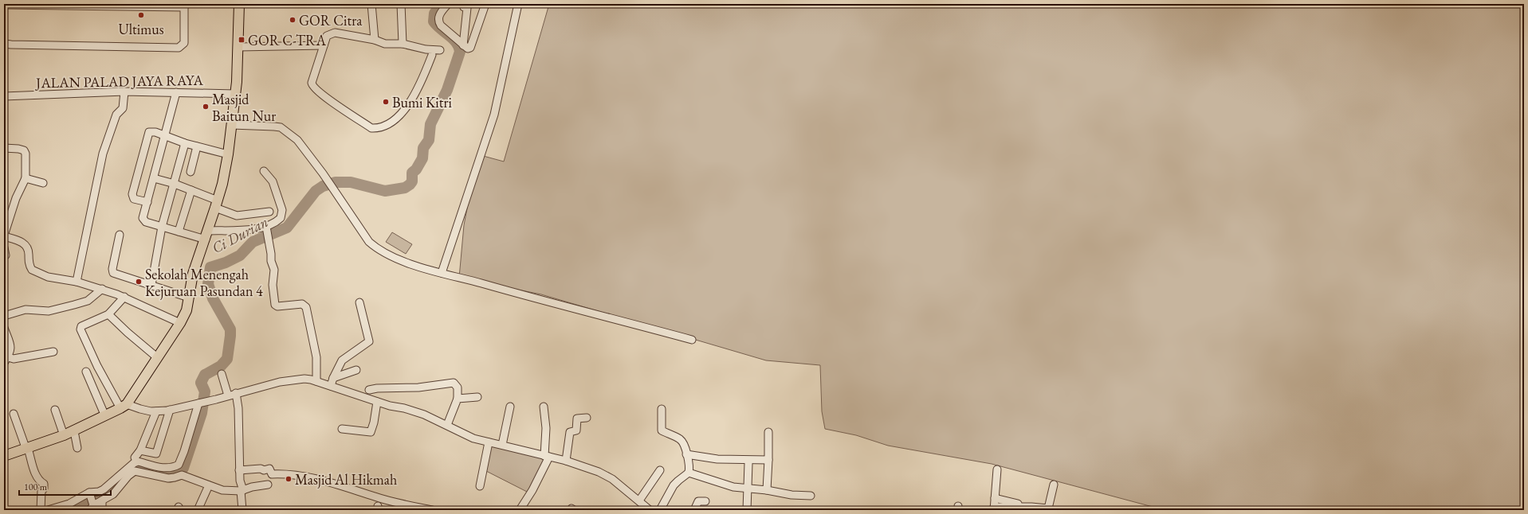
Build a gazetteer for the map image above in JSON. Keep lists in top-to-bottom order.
{
  "streets": {
    "street": ["JALAN PALAD JAYA RAYA"]
  },
  "water": ["Ci Durian"],
  "places": {
    "other": [
      "Ultimus",
      "GOR Citra",
      "Bumi Kitri",
      "Masjid Baitun Nur",
      "Sekolah Menengah Kejuruan Pasundan 4",
      "Masjid Al Hikmah"
    ],
    "transit": ["GOR C-TRA"]
  },
  "scale_bar": "100 m"
}
